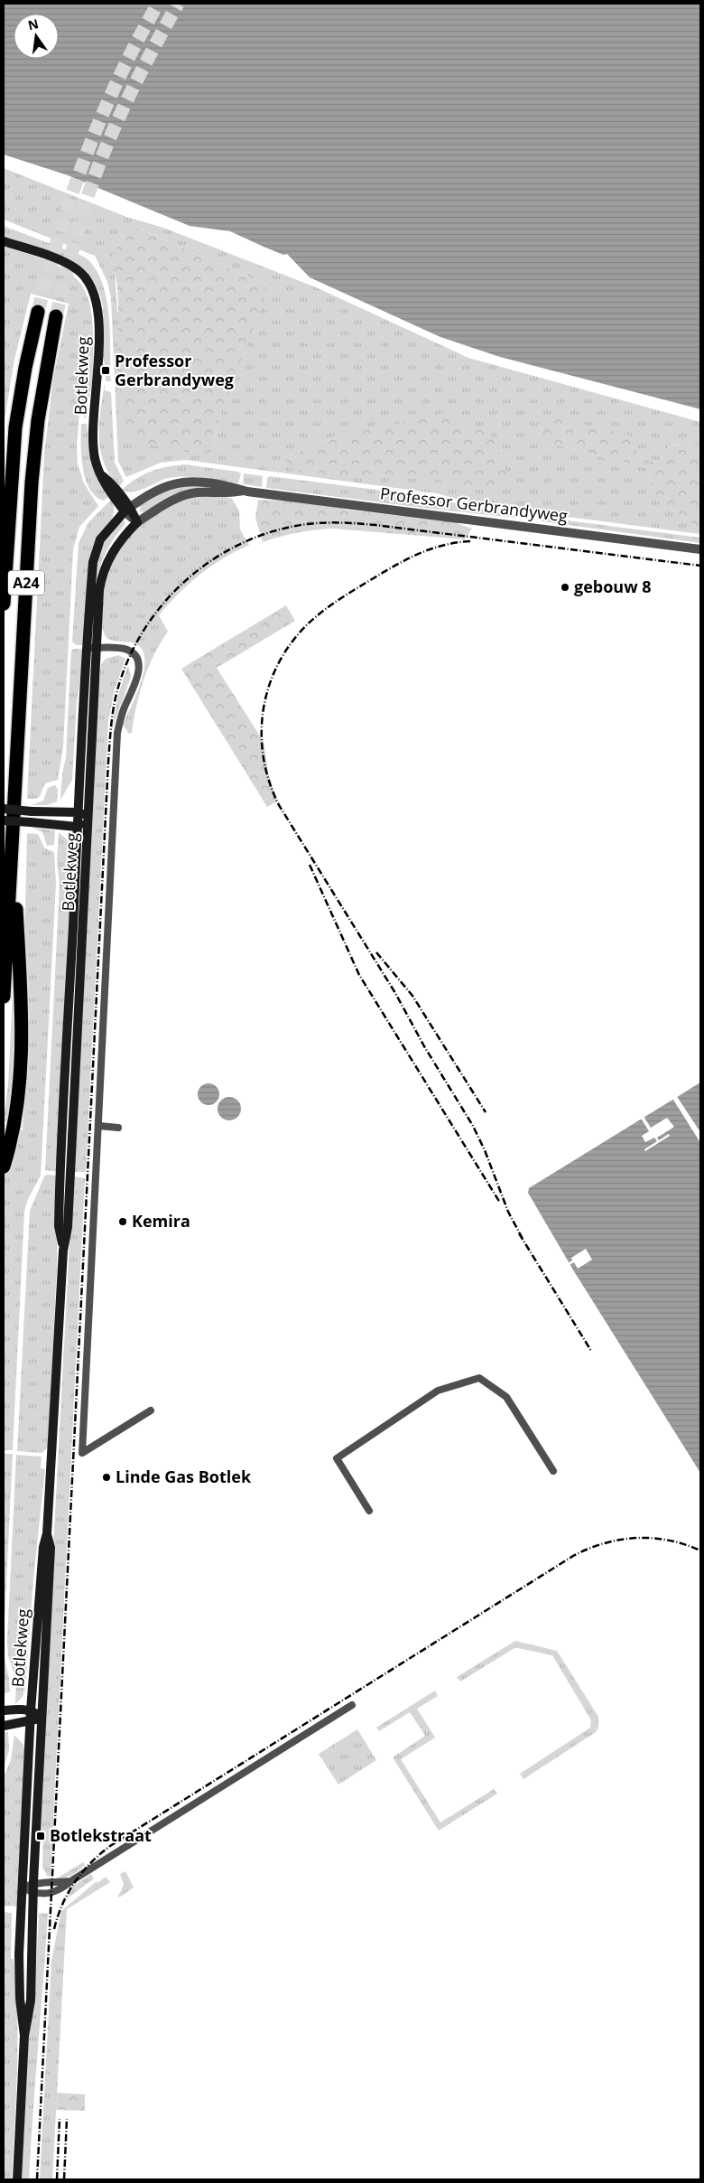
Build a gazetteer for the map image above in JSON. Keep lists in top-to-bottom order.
{
  "streets": {
    "highway": ["A24"],
    "main road": ["Botlekweg"],
    "street": ["Professor Gerbrandyweg"]
  },
  "crossings": [
    ["Botlekweg", "Professor Gerbrandyweg"]
  ],
  "places": {
    "transit": ["Professor Gerbrandyweg", "Botlekstraat"],
    "other": ["gebouw 8", "Kemira", "Linde Gas Botlek"]
  },
  "north": "top"
}
